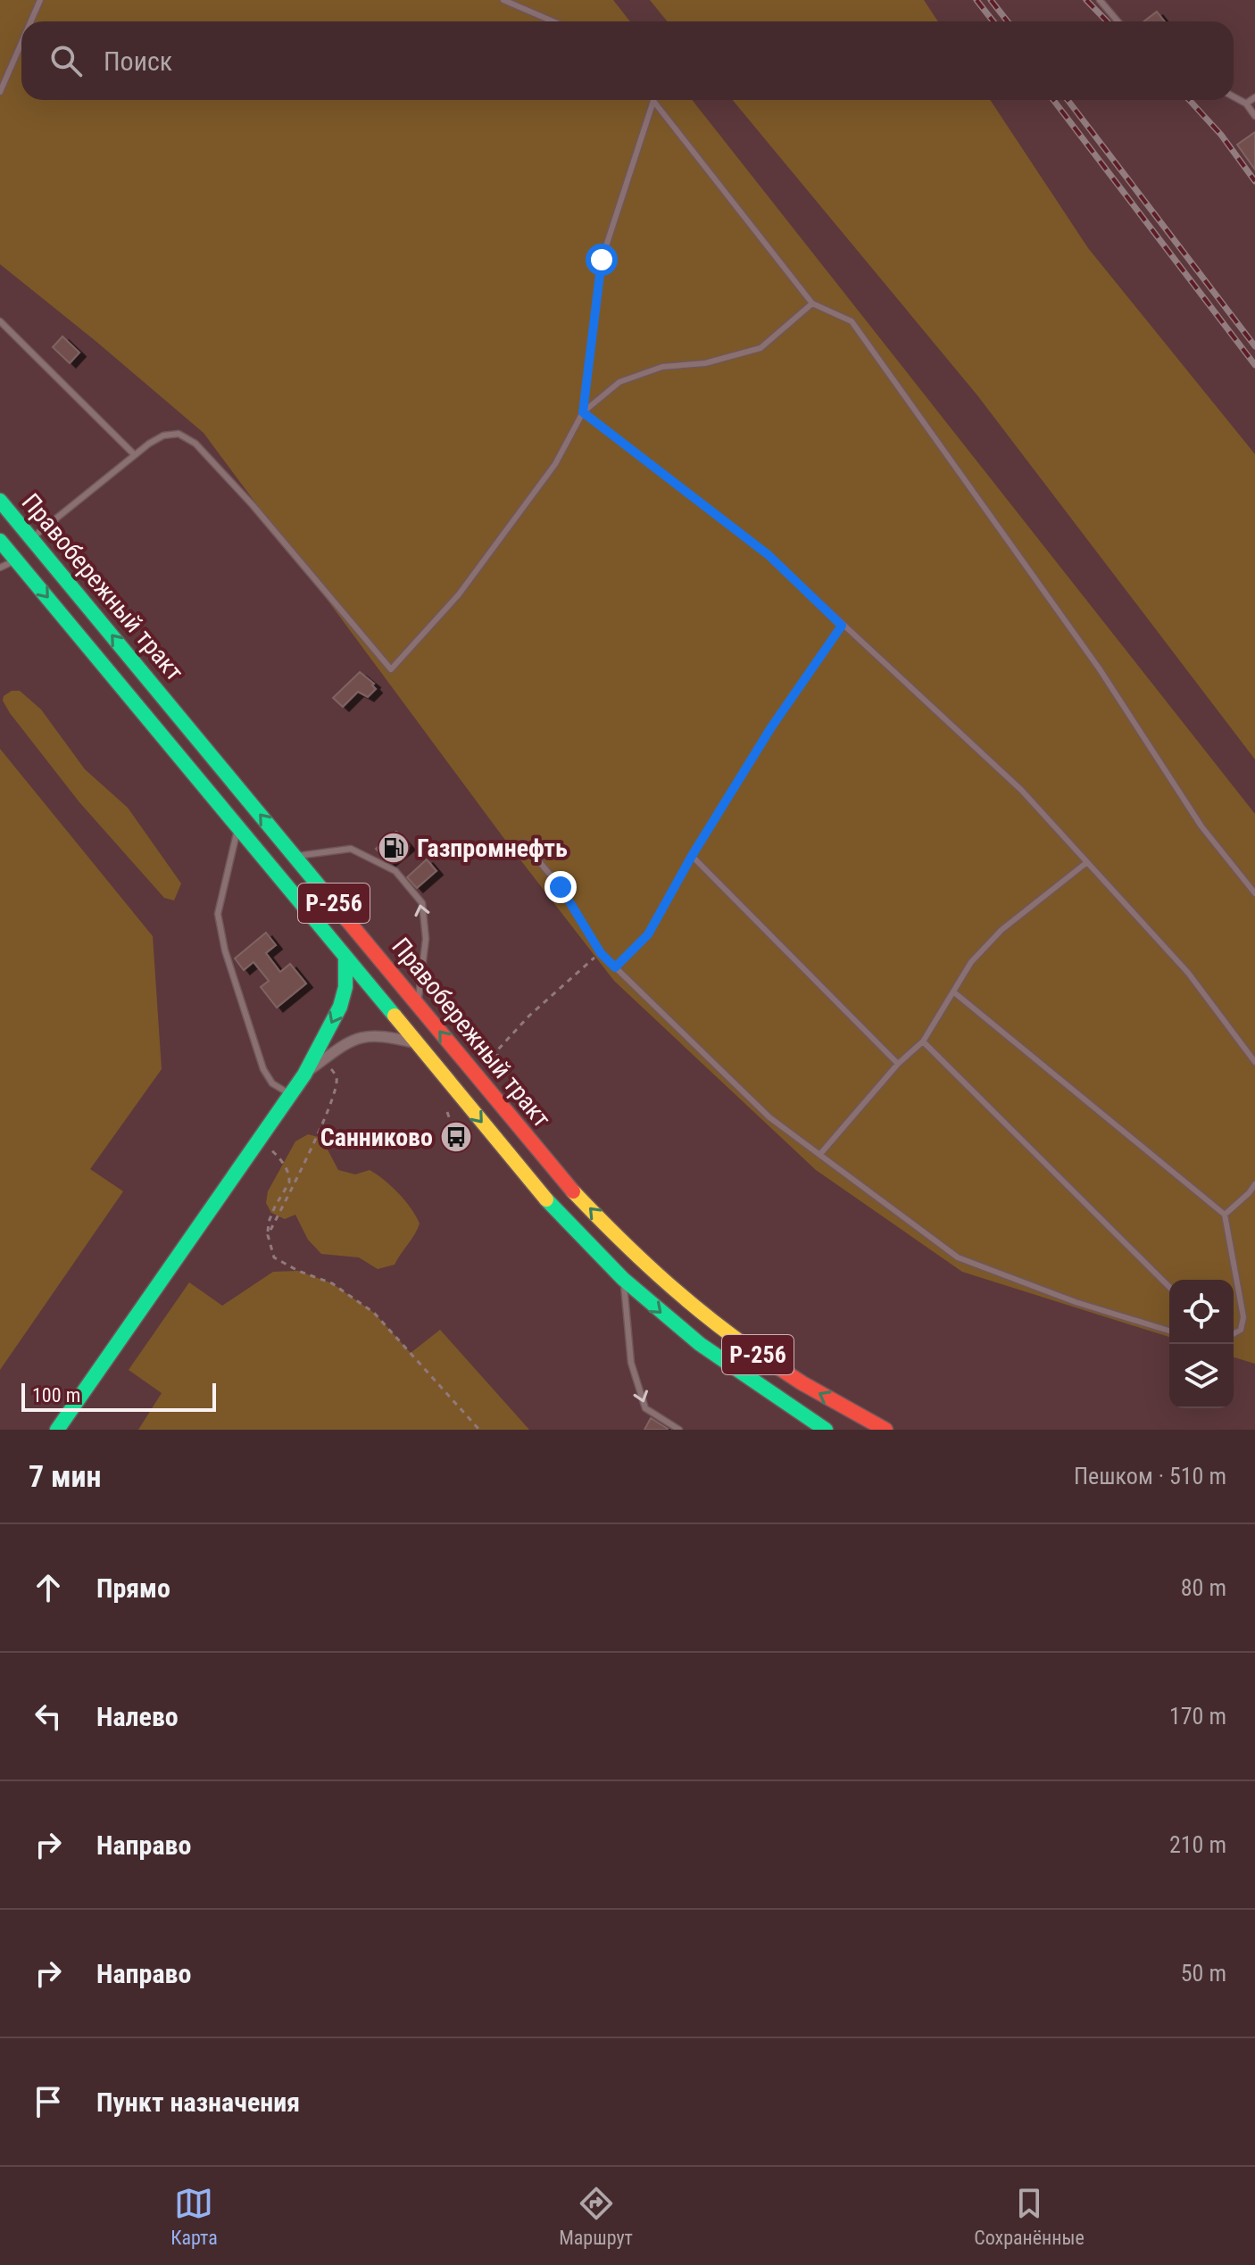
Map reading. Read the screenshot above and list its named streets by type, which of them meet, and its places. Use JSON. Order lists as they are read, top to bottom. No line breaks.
{"streets":{"main road":["Правобережный тракт","Р-256"]},"places":{"fuel station":["Газпромнефть"],"bus stop":["Санниково"]},"scale_bar":"100 m","page":{"search":"Поиск","scale":"100 m","heading":["7 мин","Пешком · 510 m"],"list":[["Прямо","80 m"],["Налево","170 m"],["Направо","210 m"],["Направо","50 m"],"Пункт назначения"],"nav":["Карта","Маршрут","Сохранённые"]}}
